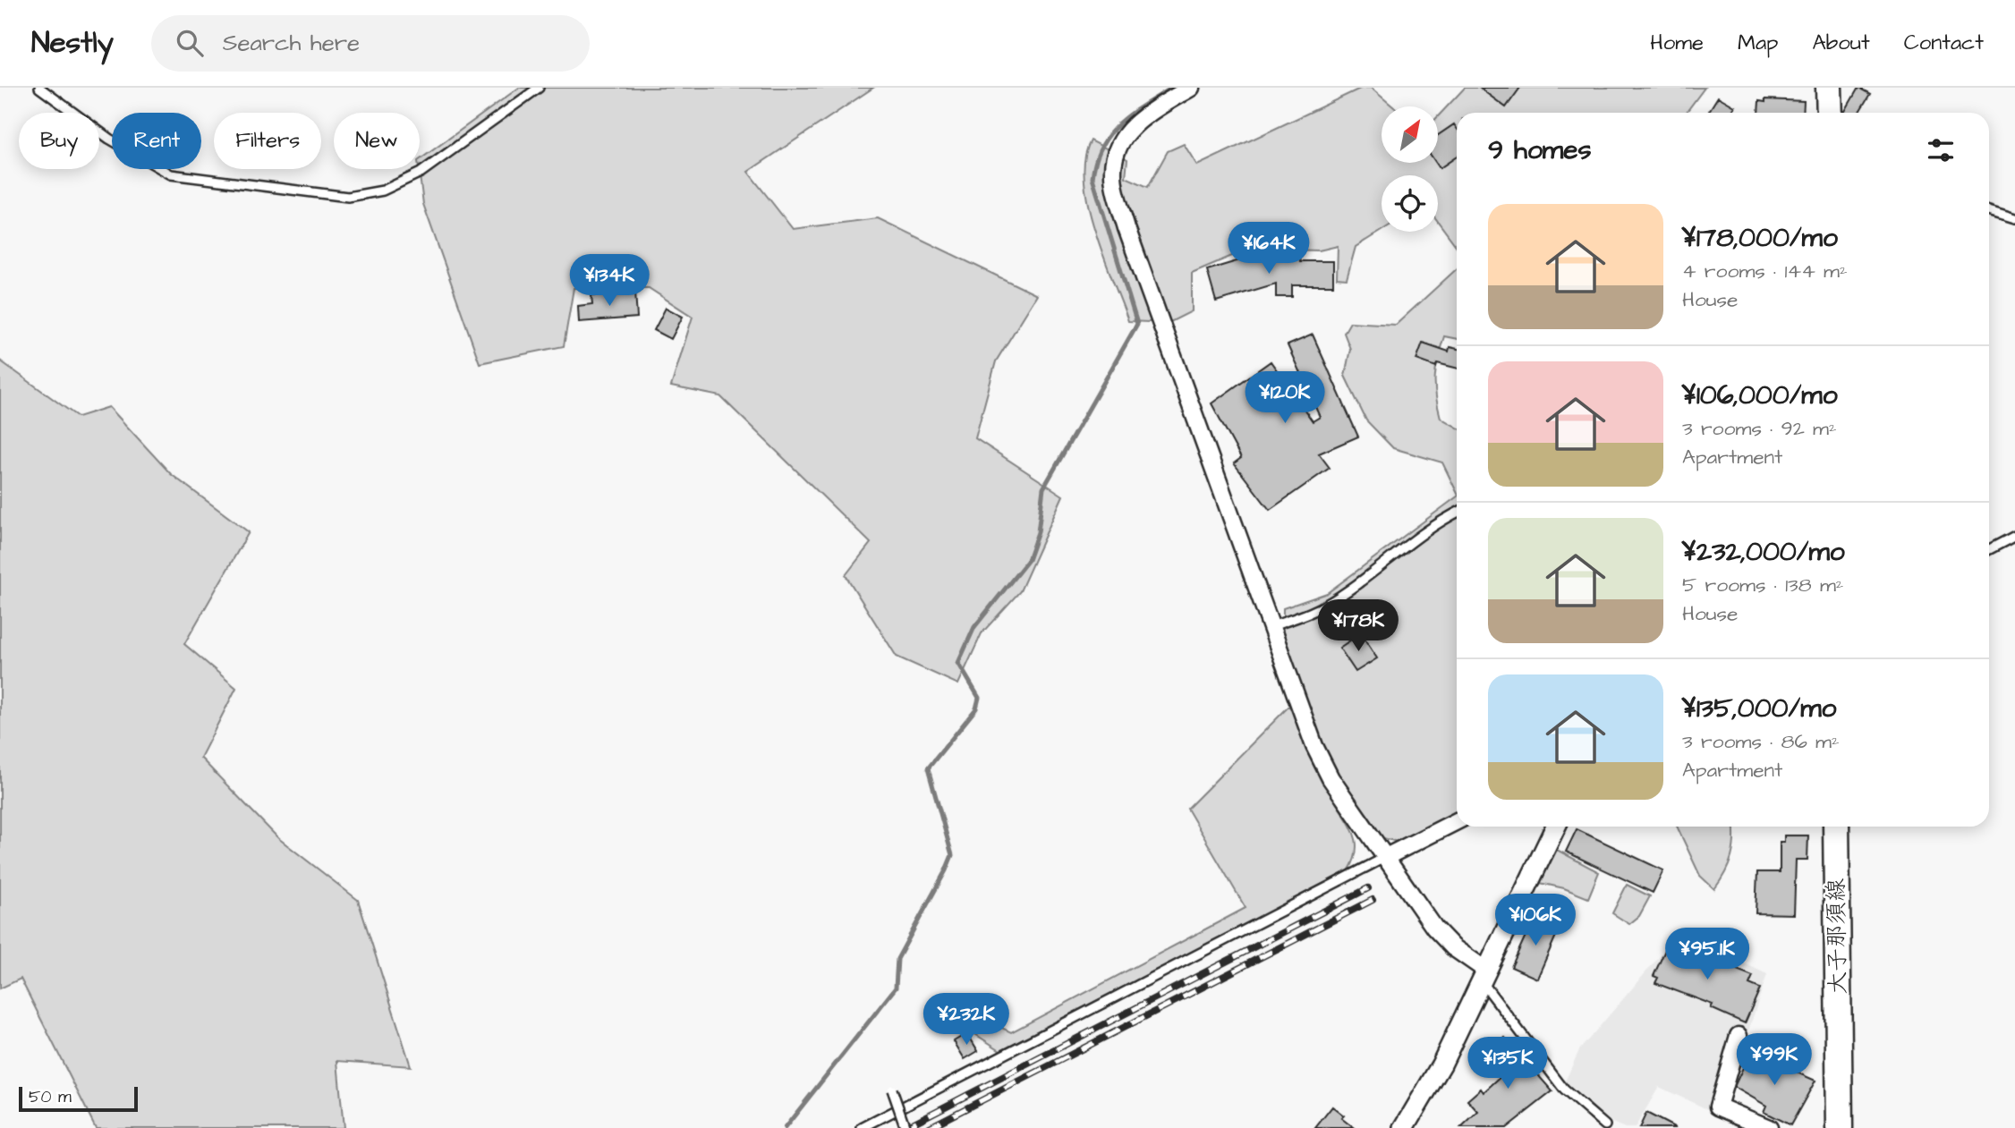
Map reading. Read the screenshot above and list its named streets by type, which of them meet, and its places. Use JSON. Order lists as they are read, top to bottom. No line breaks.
{"streets":{"main road":["大子那須線"]},"scale_bar":"50 m","north":"top right","page":{"header":"Nestly","search":"Search here","nav":["Home","Map","About","Contact"],"chip":["Buy","Rent","Filters","New"],"heading":"9 homes","list":[{"name":"¥178,000/mo","note":"4 rooms · 144 m² · House"},{"name":"¥106,000/mo","note":"3 rooms · 92 m² · Apartment"},{"name":"¥232,000/mo","note":"5 rooms · 138 m² · House"},{"name":"¥135,000/mo","note":"3 rooms · 86 m² · Apartment"}],"price":["¥164K","¥134K","¥120K","¥178K","¥106K","¥95.1K","¥232K","¥99K","¥135K"],"scale":"50 m"}}
